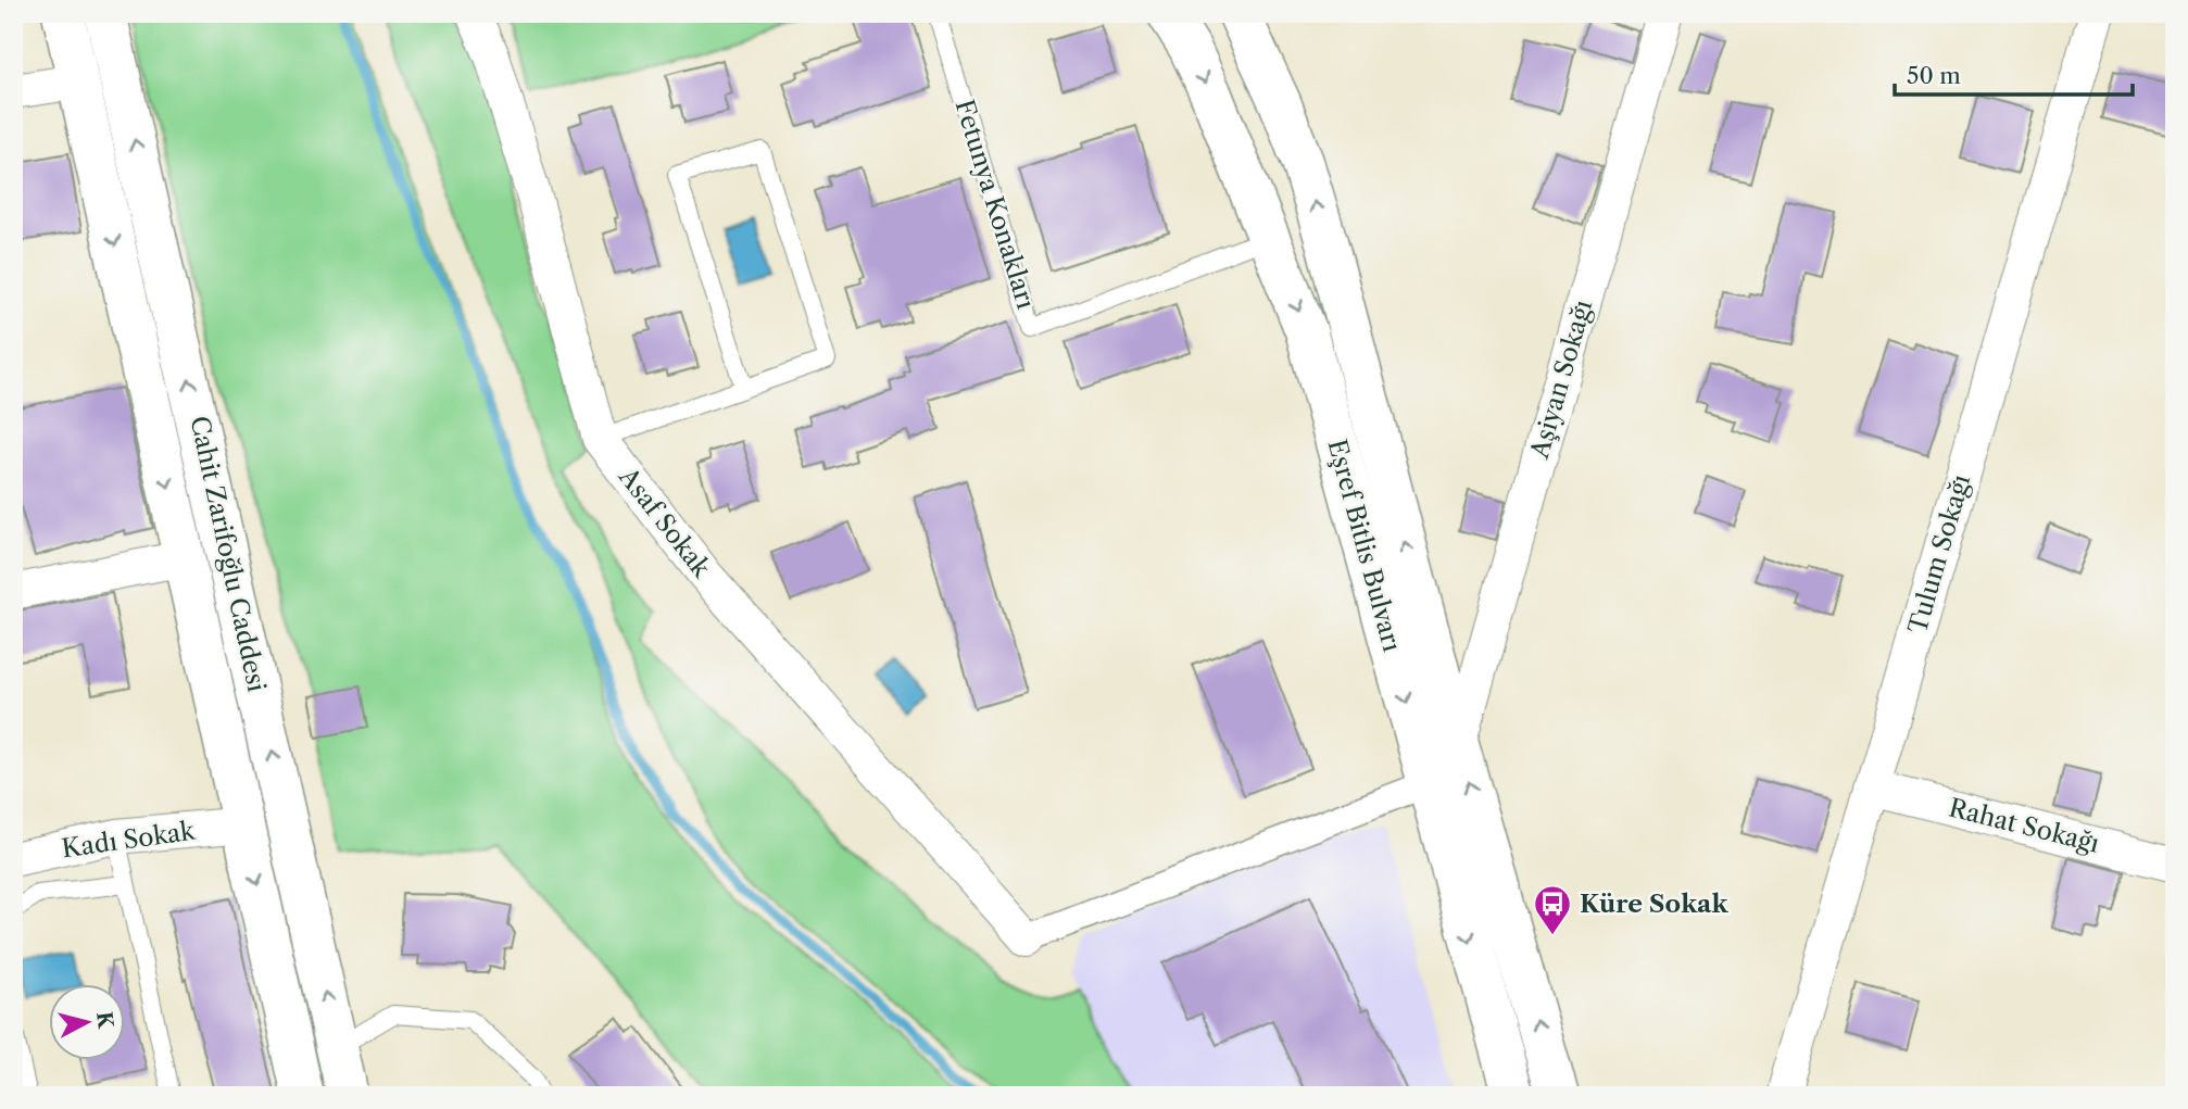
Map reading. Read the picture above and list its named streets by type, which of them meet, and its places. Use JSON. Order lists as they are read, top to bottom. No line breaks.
{"streets":{"main road":["Eşref Bitlis Bulvarı","Cahit Zarifoğlu Caddesi"],"street":["Aşiyan Sokağı","Asaf Sokak","Tulum Sokağı","Rahat Sokağı","Kadı Sokak"],"lane":["Fetunya Konakları"]},"crossings":[["Fetunya Konakları","Eşref Bitlis Bulvarı"],["Aşiyan Sokağı","Eşref Bitlis Bulvarı"],["Cahit Zarifoğlu Caddesi","Kadı Sokak"],["Tulum Sokağı","Rahat Sokağı"]],"places":{"bus stop":["Küre Sokak"]},"scale_bar":"50 m","north":"right"}
